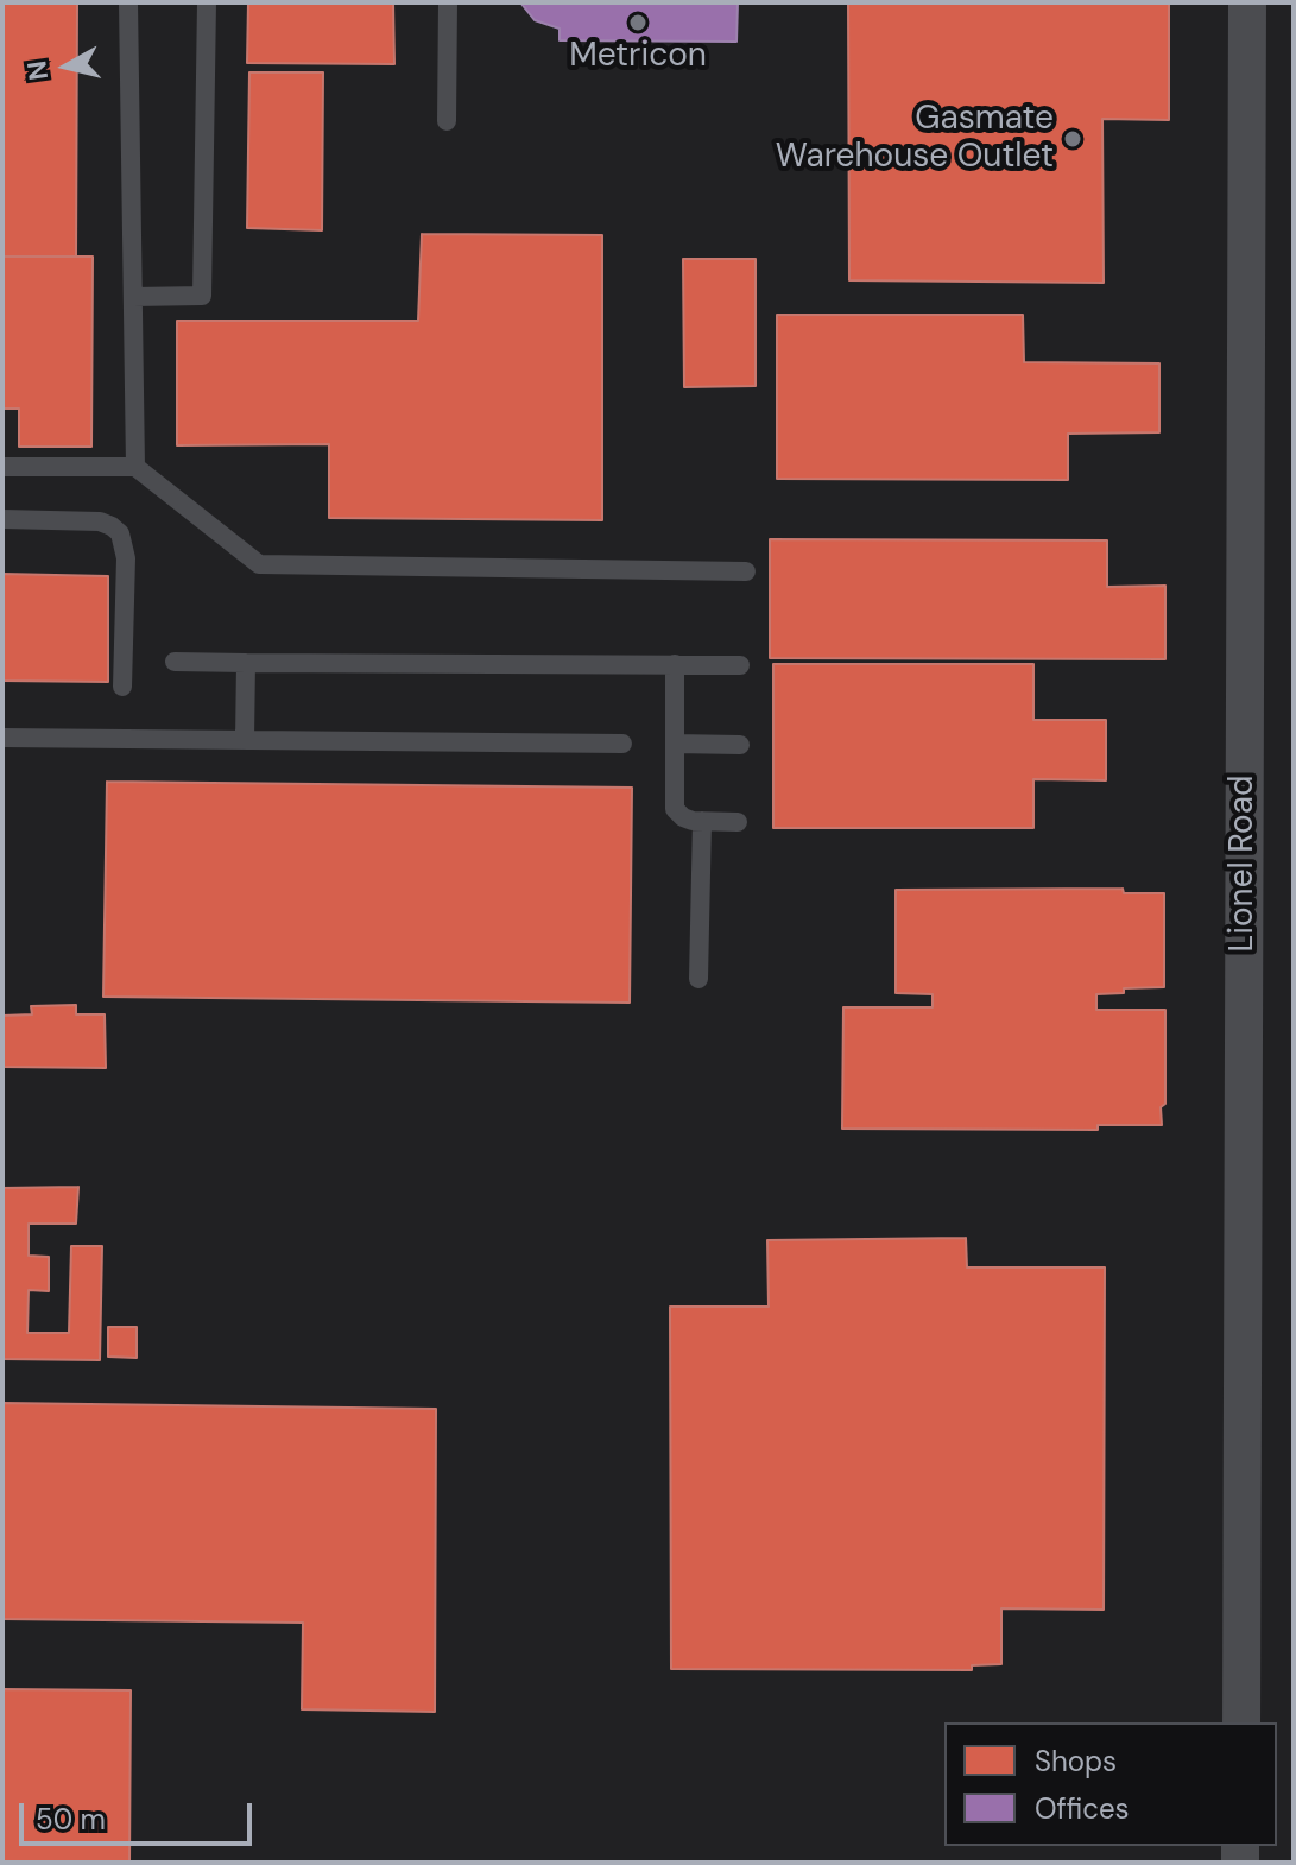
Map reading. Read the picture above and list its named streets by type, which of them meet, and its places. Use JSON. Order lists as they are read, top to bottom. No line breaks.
{"streets":{"street":["Lionel Road"]},"places":["Metricon","Gasmate Warehouse Outlet"],"legend":["Shops","Offices"],"scale_bar":"50 m","north":"left"}
